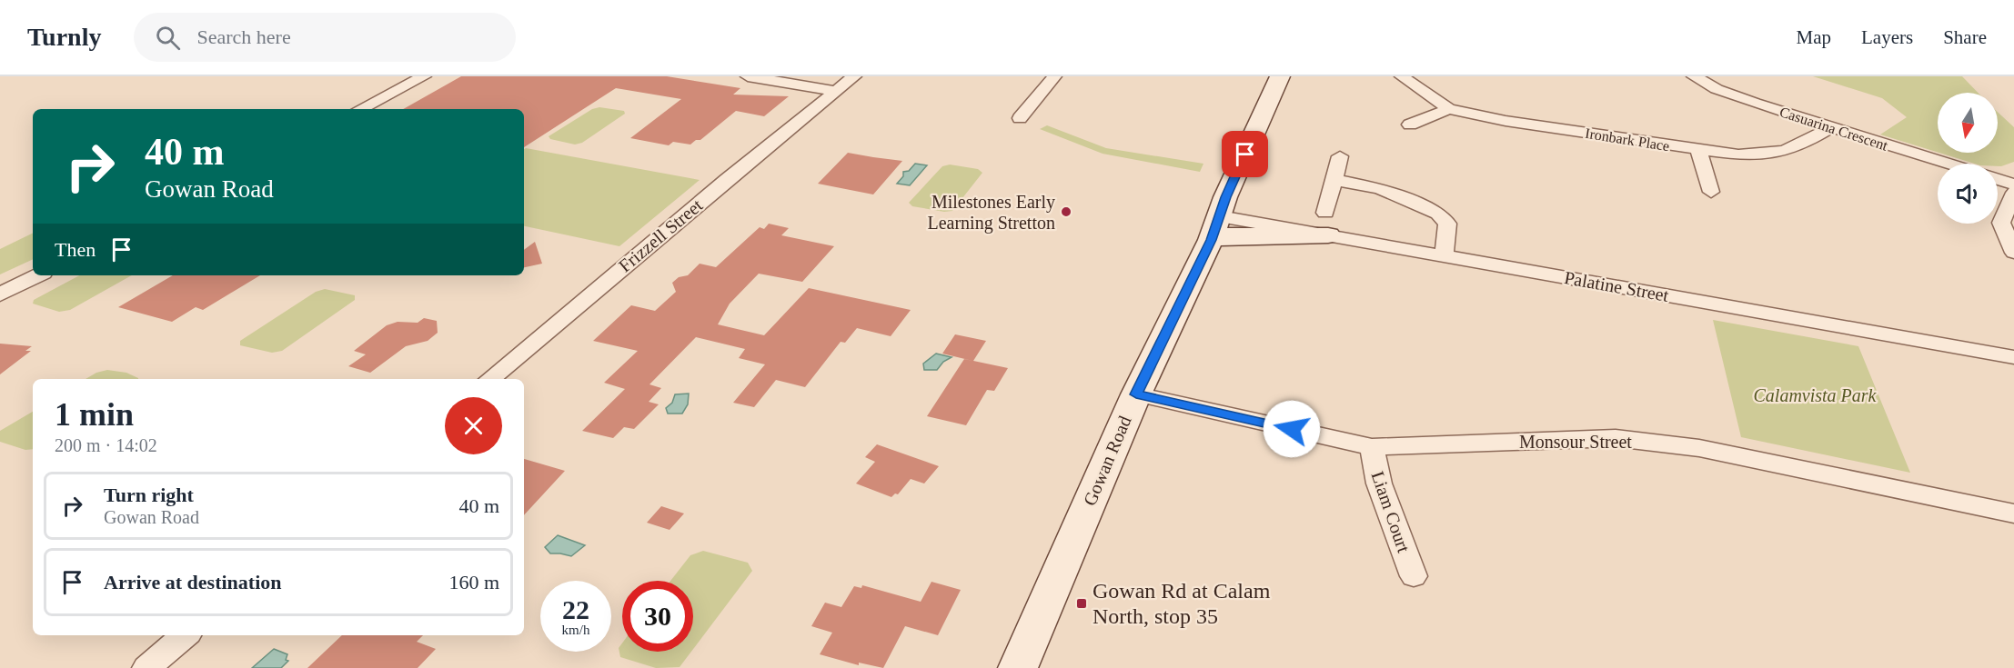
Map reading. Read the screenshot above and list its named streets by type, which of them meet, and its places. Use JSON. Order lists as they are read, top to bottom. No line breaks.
{"streets":{"main road":["Gowan Road"],"street":["Casuarina Crescent","Ironbark Place","Frizzell Street","Palatine Street","Monsour Street","Liam Court"]},"crossings":[["Casuarina Crescent","Ironbark Place"],["Monsour Street","Gowan Road"],["Monsour Street","Liam Court"]],"parks":["Calamvista Park"],"places":{"other":["Milestones Early Learning Stretton"],"transit":["Gowan Rd at Calam North, stop 35"]},"north":"bottom","page":{"header":"Turnly","search":"Search here","nav":["Map","Layers","Share"],"turn":["40 m","Gowan Road"],"then":"Then","heading":["1 min","200 m · 14:02"],"list":[{"name":"Turn right","note":"Gowan Road","value":"40 m"},{"name":"Arrive at destination","value":"160 m"}],"speed":"22 km/h","limit":"30"}}
